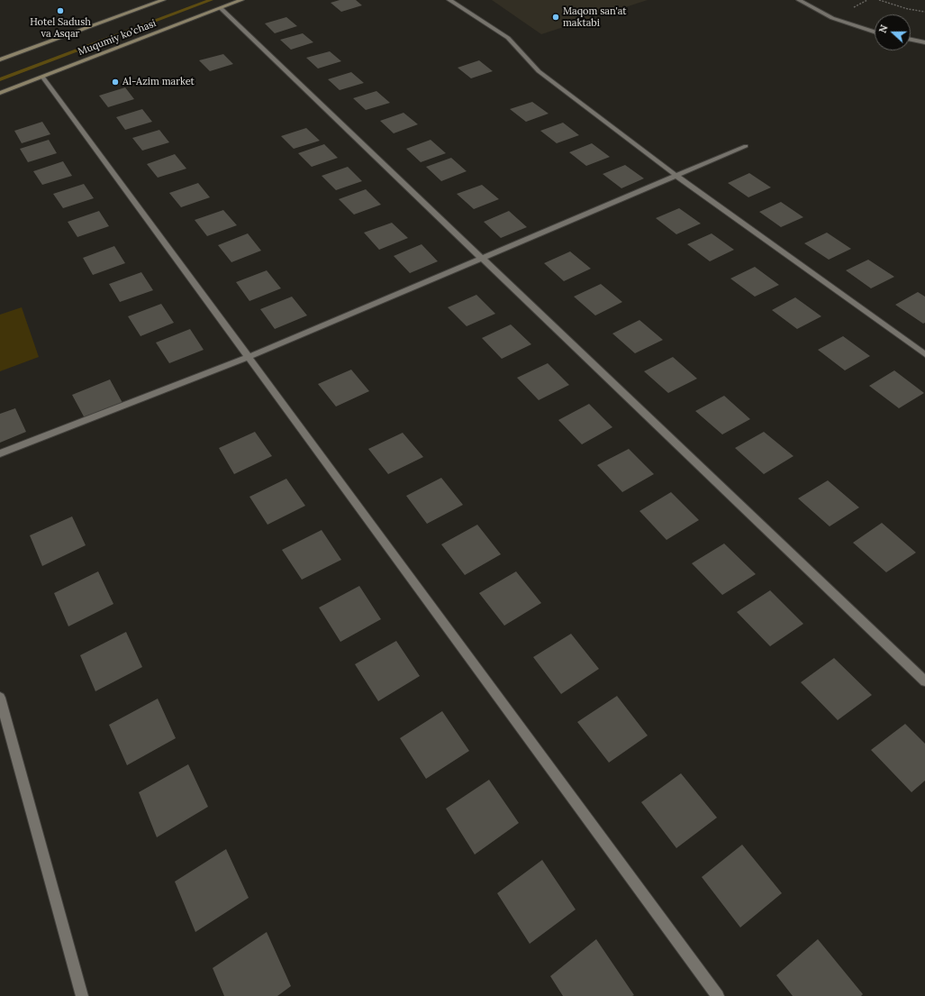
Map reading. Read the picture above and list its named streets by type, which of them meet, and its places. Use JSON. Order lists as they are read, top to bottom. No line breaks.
{"streets":{"main road":["Muqumiy ko'chasi"]},"places":["Hotel Sadush va Asqar","Maqom san'at maktabi","Al-Azim market"],"north":"left"}
